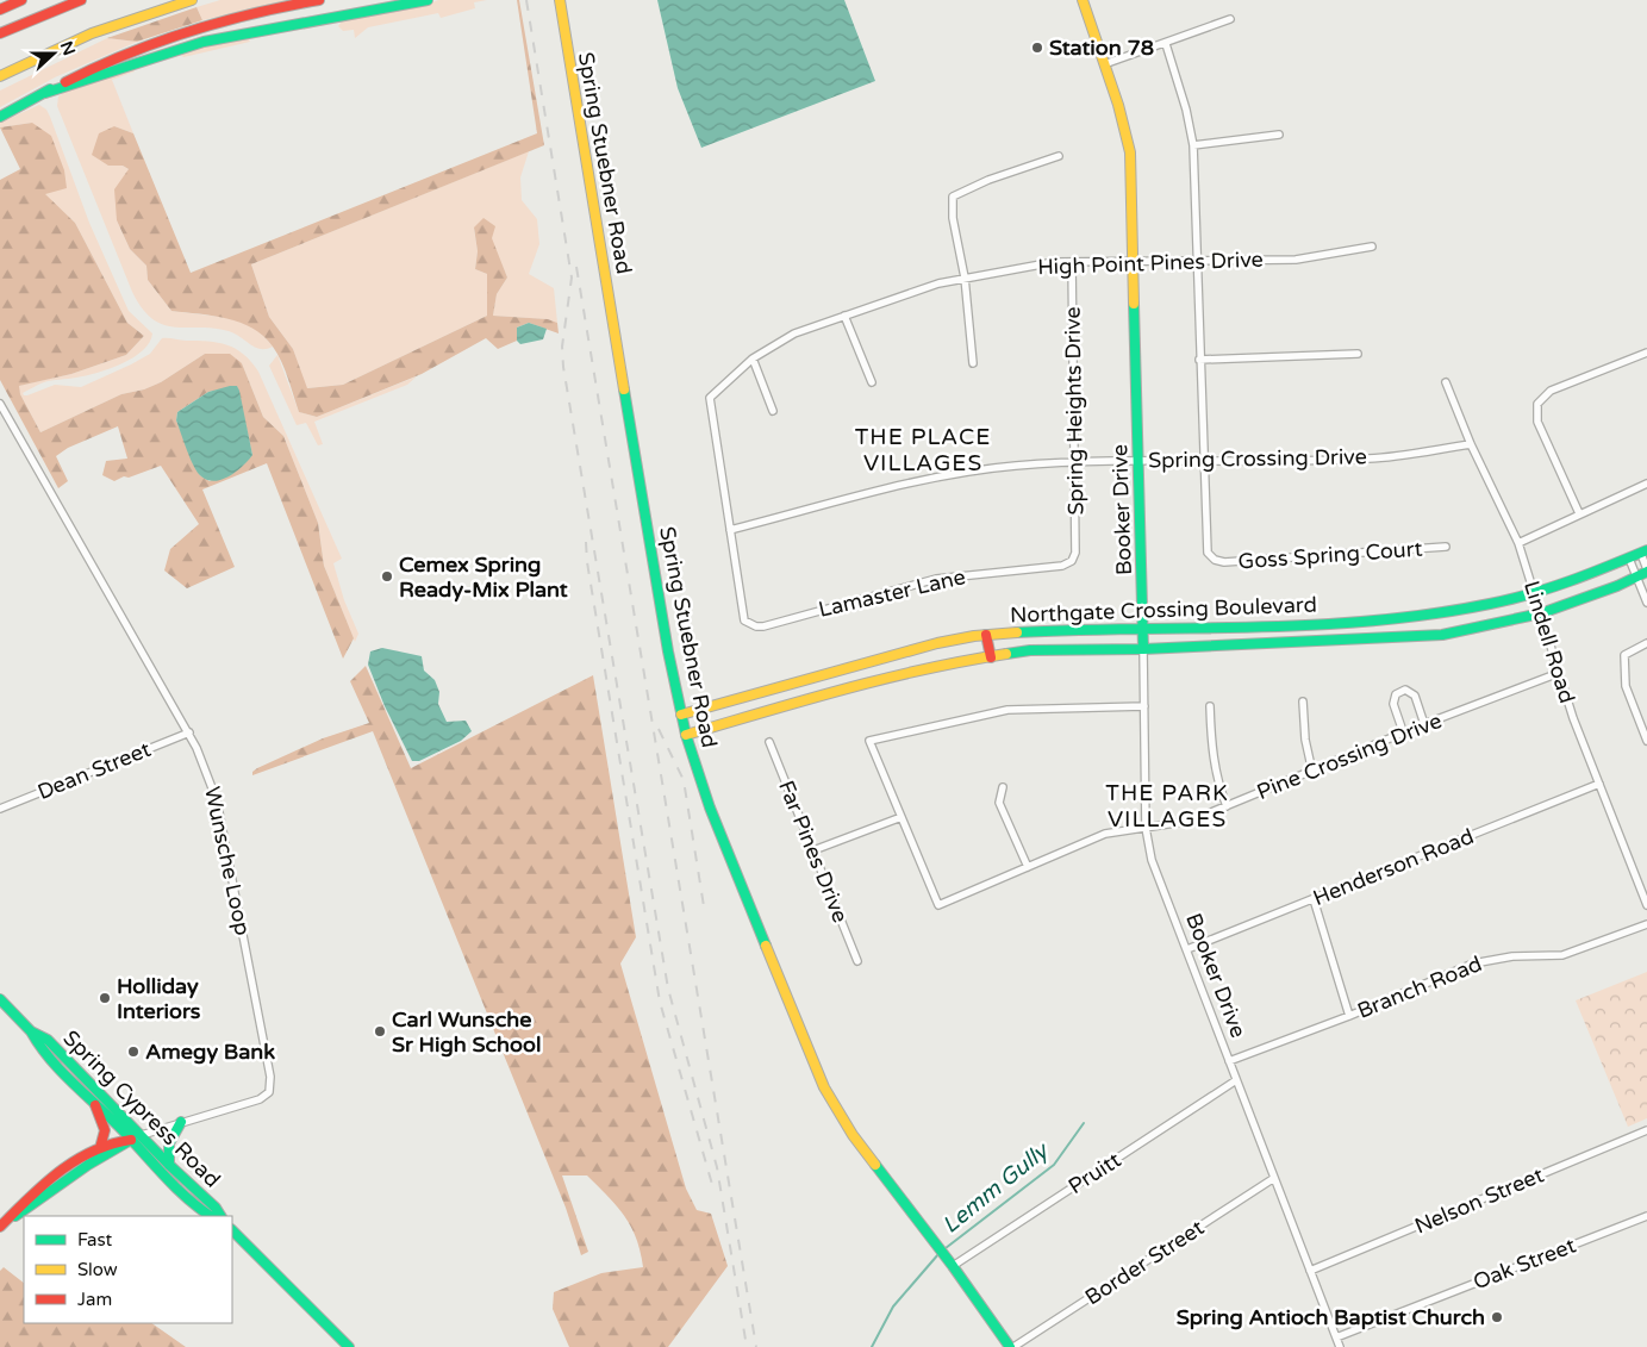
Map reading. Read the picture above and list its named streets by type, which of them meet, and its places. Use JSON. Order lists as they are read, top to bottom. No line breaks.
{"streets":{"main road":["Spring Stuebner Road","Booker Drive","Northgate Crossing Boulevard","Spring Cypress Road"],"street":["High Point Pines Drive","Spring Heights Drive","Spring Crossing Drive","Goss Spring Court","Lamaster Lane","Lindell Road","Pine Crossing Drive","Dean Street","Far Pines Drive","Wunsche Loop","Henderson Road","Branch Road","Pruitt","Nelson Street","Border Street","Oak Street"]},"crossings":[["Spring Stuebner Road","Northgate Crossing Boulevard"],["Spring Stuebner Road","Pruitt"],["Spring Stuebner Road","Border Street"],["High Point Pines Drive","Spring Heights Drive"],["High Point Pines Drive","Spring Crossing Drive"],["High Point Pines Drive","Booker Drive"],["High Point Pines Drive","Lamaster Lane"],["Spring Heights Drive","Spring Crossing Drive"],["Spring Heights Drive","Lamaster Lane"],["Spring Crossing Drive","Booker Drive"],["Spring Crossing Drive","Goss Spring Court"],["Spring Crossing Drive","Lamaster Lane"],["Spring Crossing Drive","Lindell Road"],["Booker Drive","Northgate Crossing Boulevard"],["Booker Drive","Pine Crossing Drive"],["Booker Drive","Henderson Road"],["Booker Drive","Branch Road"],["Booker Drive","Pruitt"],["Booker Drive","Nelson Street"],["Booker Drive","Border Street"],["Booker Drive","Oak Street"],["Northgate Crossing Boulevard","Lindell Road"],["Lindell Road","Pine Crossing Drive"],["Lindell Road","Henderson Road"],["Dean Street","Wunsche Loop"],["Wunsche Loop","Spring Cypress Road"]],"districts":["THE PLACE VILLAGES","THE PARK VILLAGES"],"water":["Lemm Gully"],"places":["Station 78","Cemex Spring Ready-Mix Plant","Holliday Interiors","Carl Wunsche Sr High School","Amegy Bank","Spring Antioch Baptist Church"],"legend":["Fast","Slow","Jam"],"north":"right"}
